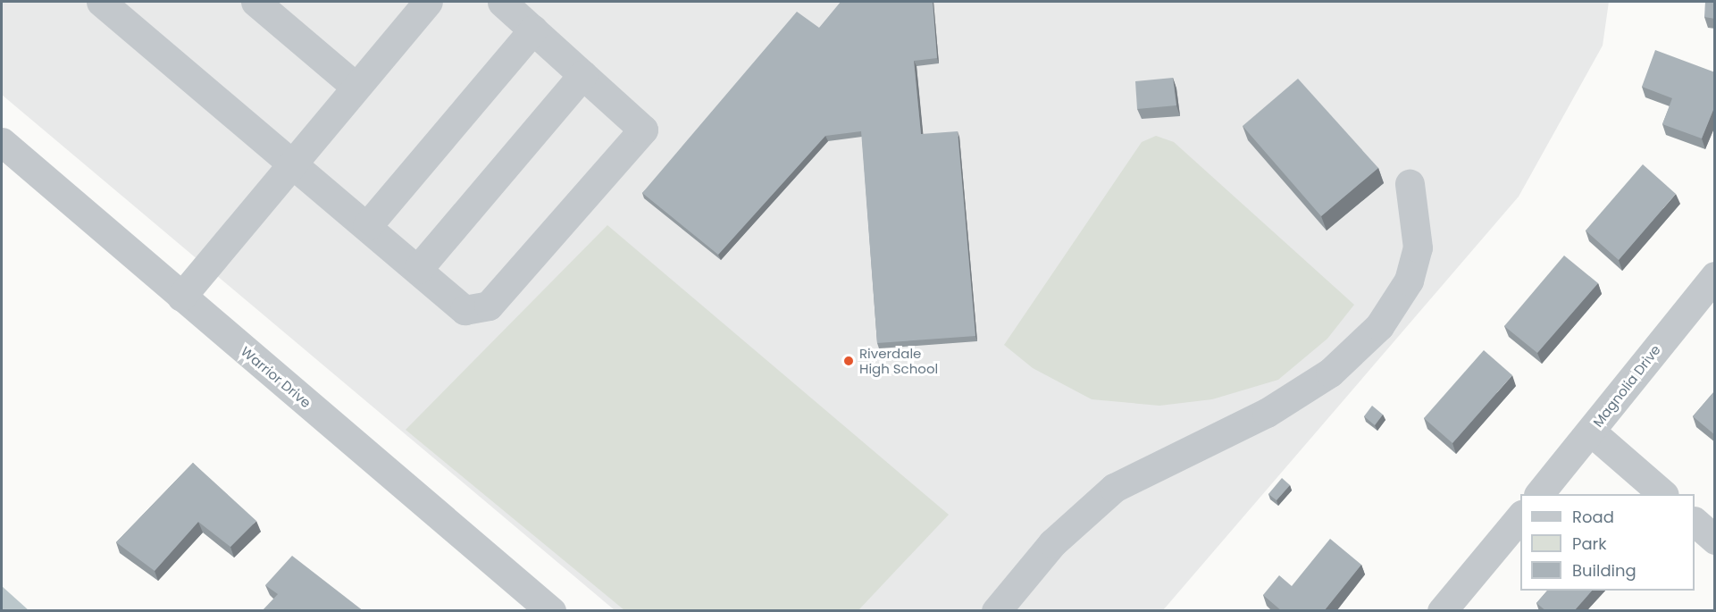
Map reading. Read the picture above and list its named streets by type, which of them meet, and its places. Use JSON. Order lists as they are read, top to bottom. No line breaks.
{"streets":{"street":["Warrior Drive","Magnolia Drive"]},"places":["Riverdale High School"],"legend":["Road","Park","Building"]}
